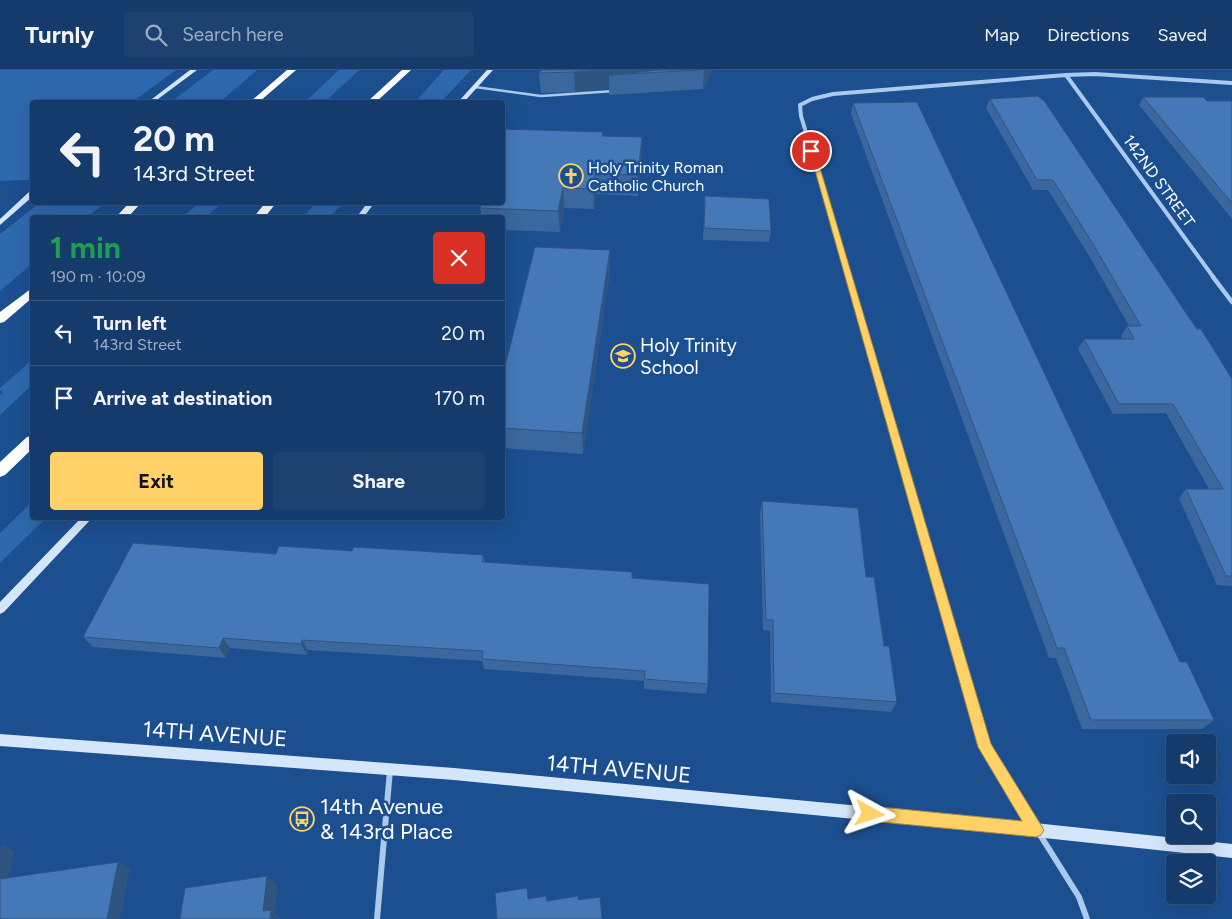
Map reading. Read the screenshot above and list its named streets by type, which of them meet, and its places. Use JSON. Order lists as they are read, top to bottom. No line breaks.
{"streets":{"street":["142ND STREET","14TH AVENUE"]},"places":{"church":["Holy Trinity Roman Catholic Church"],"school or university":["Holy Trinity School"],"bus stop":["14th Avenue & 143rd Place"]},"page":{"header":"Turnly","search":"Search here","nav":["Map","Directions","Saved"],"turn":["20 m","143rd Street"],"heading":["1 min","190 m · 10:09"],"list":[{"name":"Turn left","note":"143rd Street","value":"20 m"},{"name":"Arrive at destination","value":"170 m"}],"buttons":["Exit","Share"]}}
